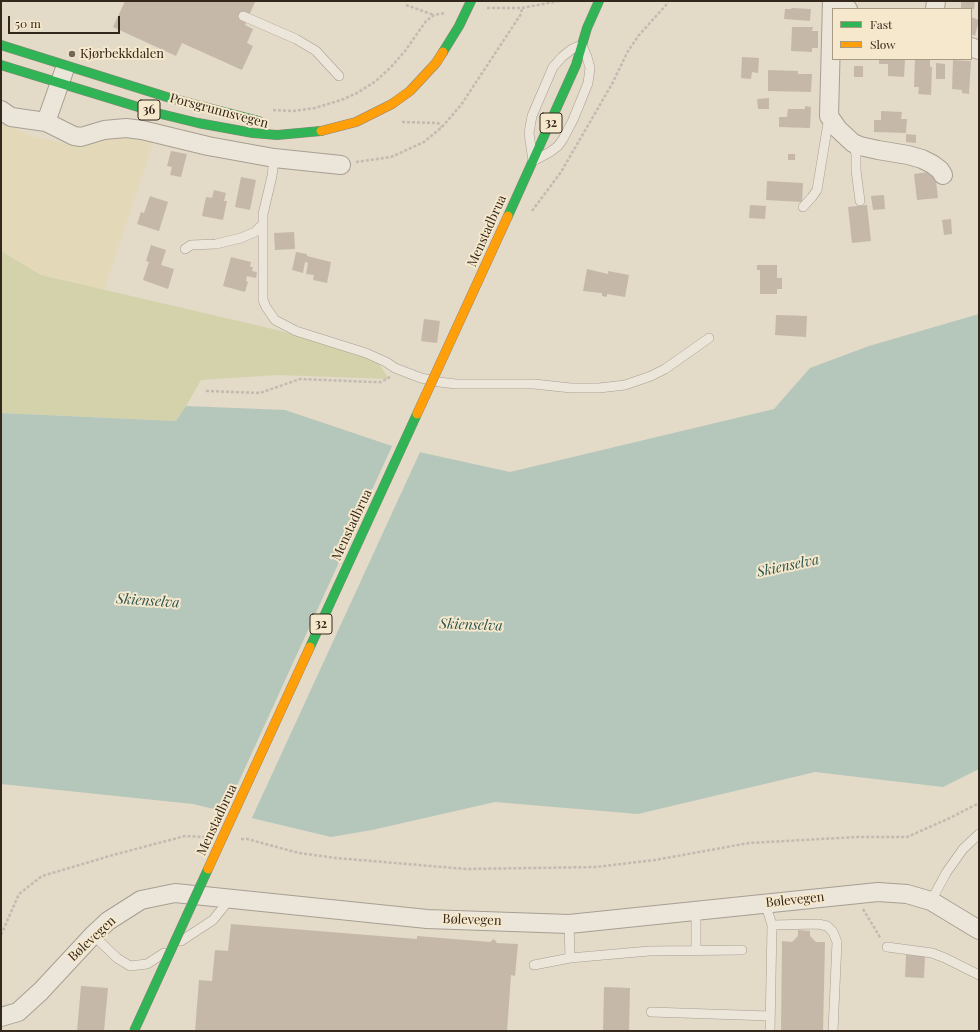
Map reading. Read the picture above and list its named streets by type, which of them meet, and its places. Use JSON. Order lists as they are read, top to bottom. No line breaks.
{"streets":{"main road":["36","Porsgrunnsvegen","32","Menstadbrua"],"street":["Bølevegen"]},"water":["Skienselva"],"places":["Kjørbekkdalen"],"legend":["Fast","Slow"],"scale_bar":"50 m"}
